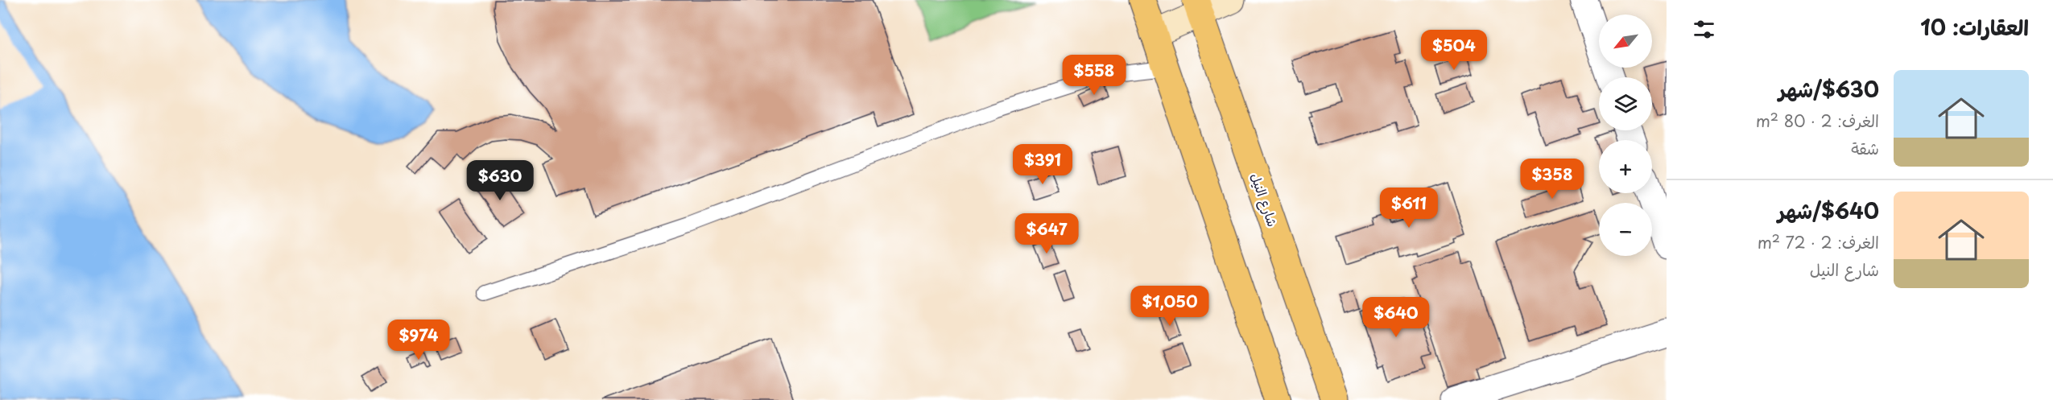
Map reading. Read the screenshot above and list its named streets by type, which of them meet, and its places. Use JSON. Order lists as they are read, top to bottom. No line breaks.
{"streets":{"main road":["شارع النيل"]},"north":"bottom left","page":{"heading":"العقارات: 10","map_buttons":["+","−"],"price":["$504","$558","$391","$358","$630","$611","$647","$1,050","$640","$974"],"list":[{"name":"$630/شهر","note":"الغرف: 2 · 80 m² · شقة"},{"name":"$640/شهر","note":"الغرف: 2 · 72 m² · شارع النيل"}]}}
